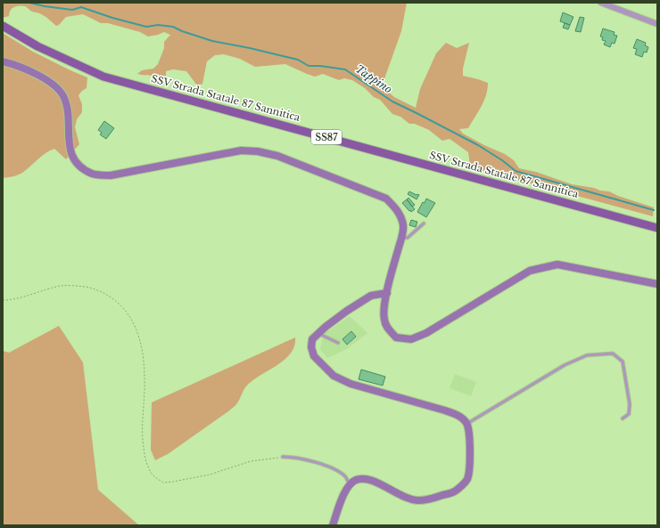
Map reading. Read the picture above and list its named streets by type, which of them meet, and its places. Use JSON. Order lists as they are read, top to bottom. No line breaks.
{"streets":{"main road":["SSV Strada Statale 87 Sannitica","SS87"]},"water":["Tappino"]}
